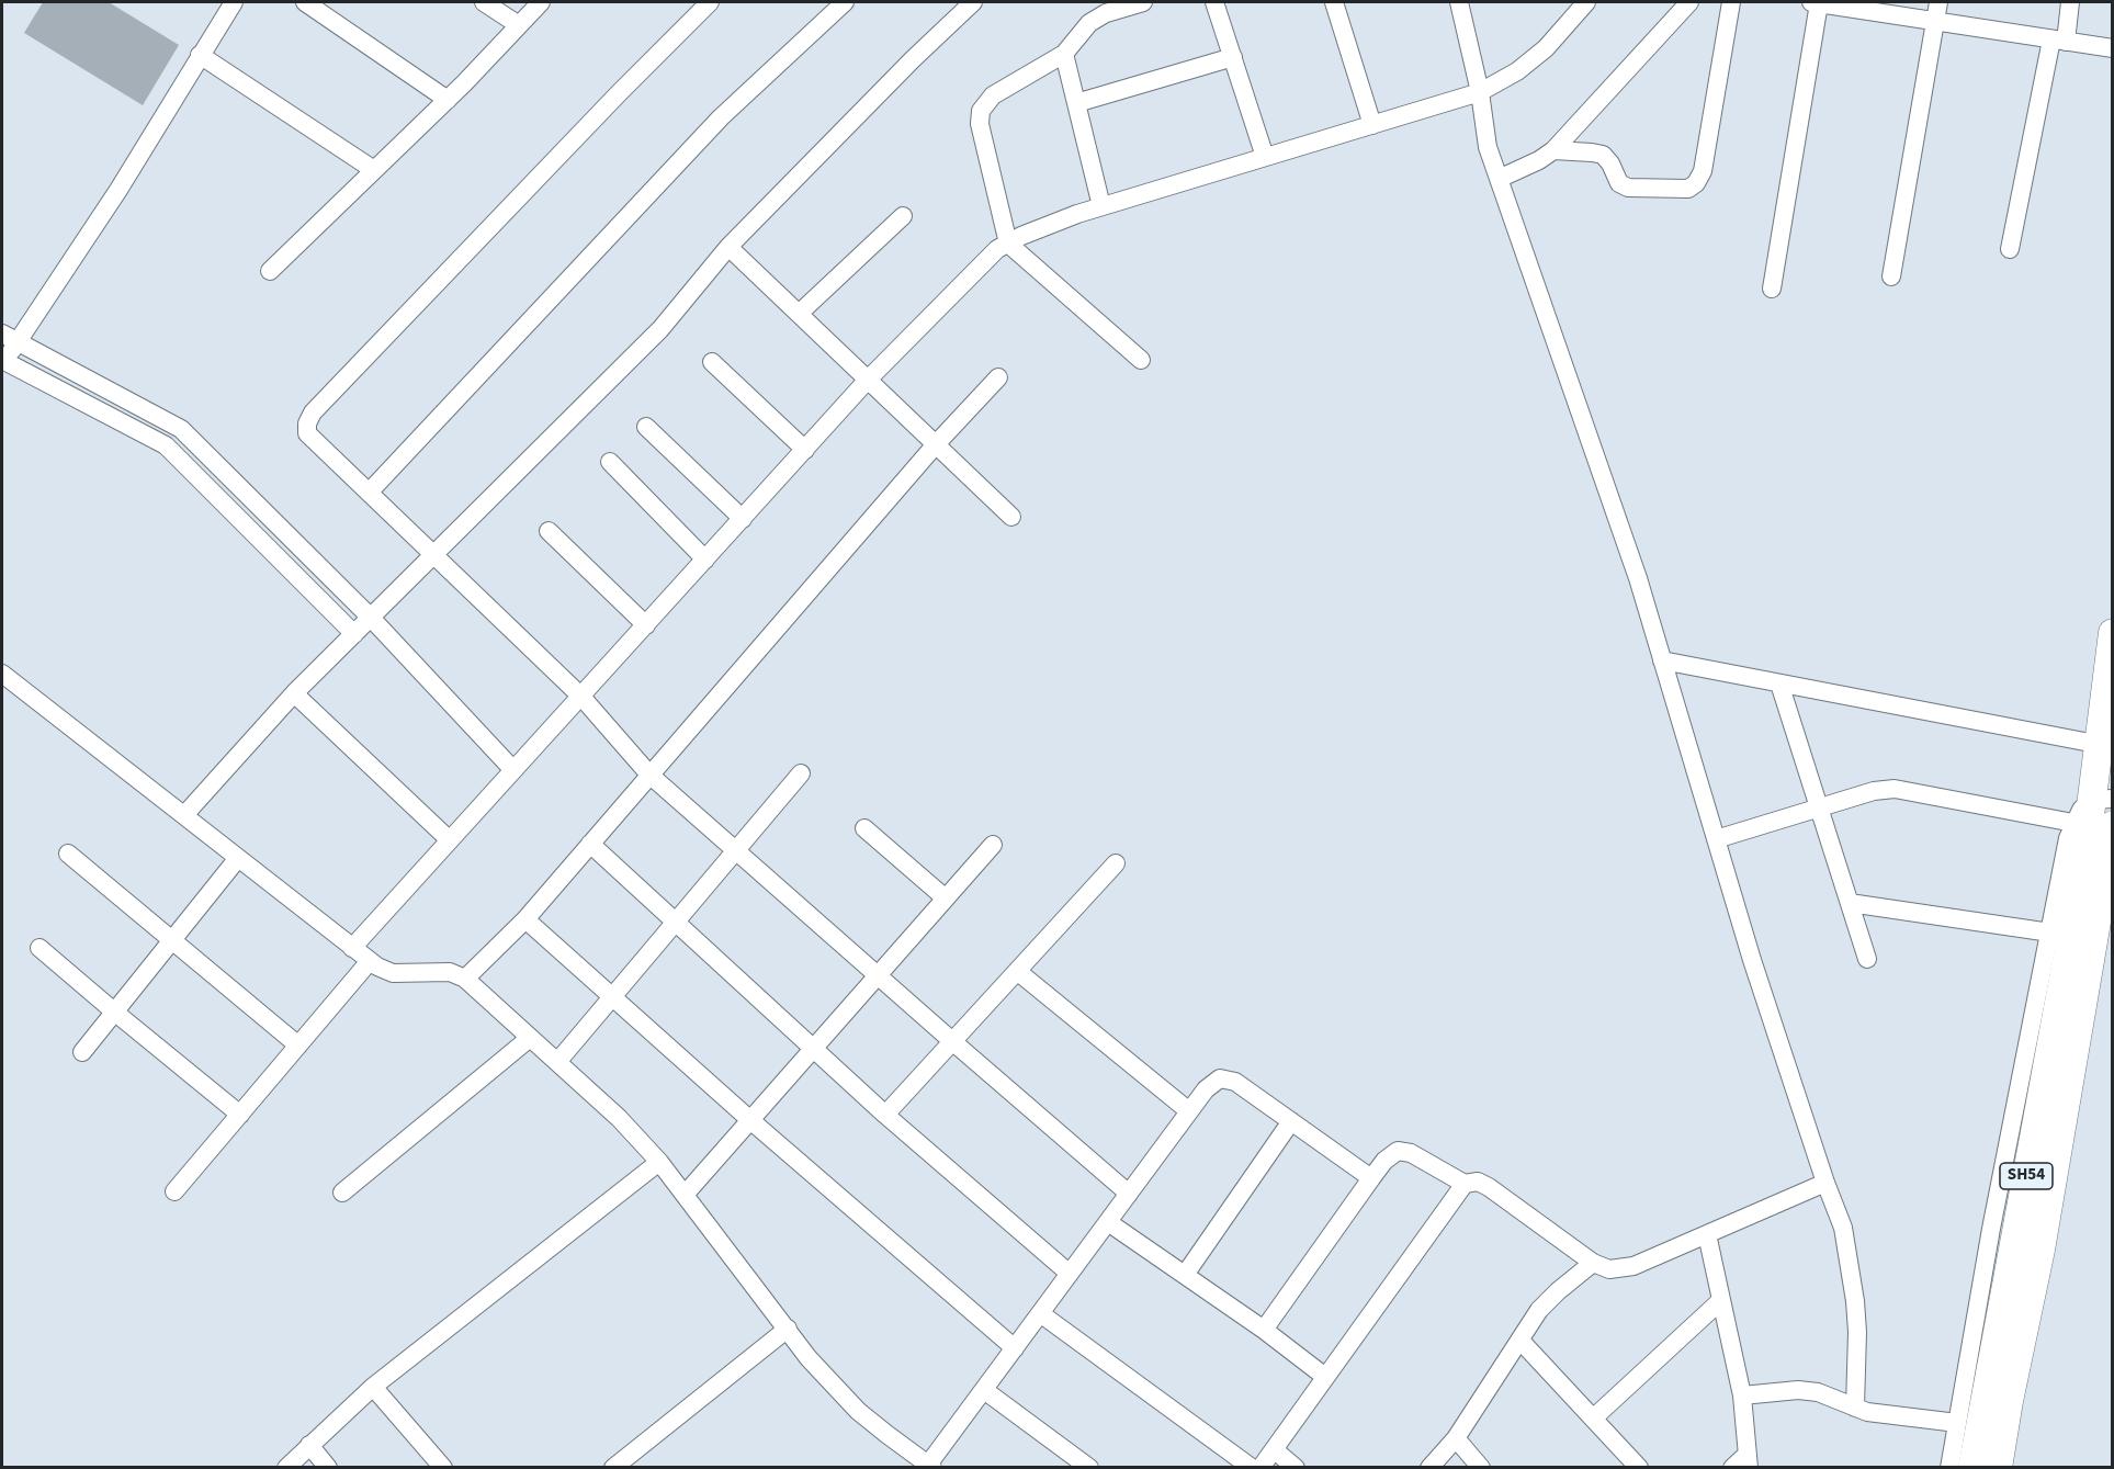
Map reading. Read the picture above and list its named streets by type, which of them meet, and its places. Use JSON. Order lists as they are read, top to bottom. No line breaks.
{"streets":{"main road":["SH54"]}}
